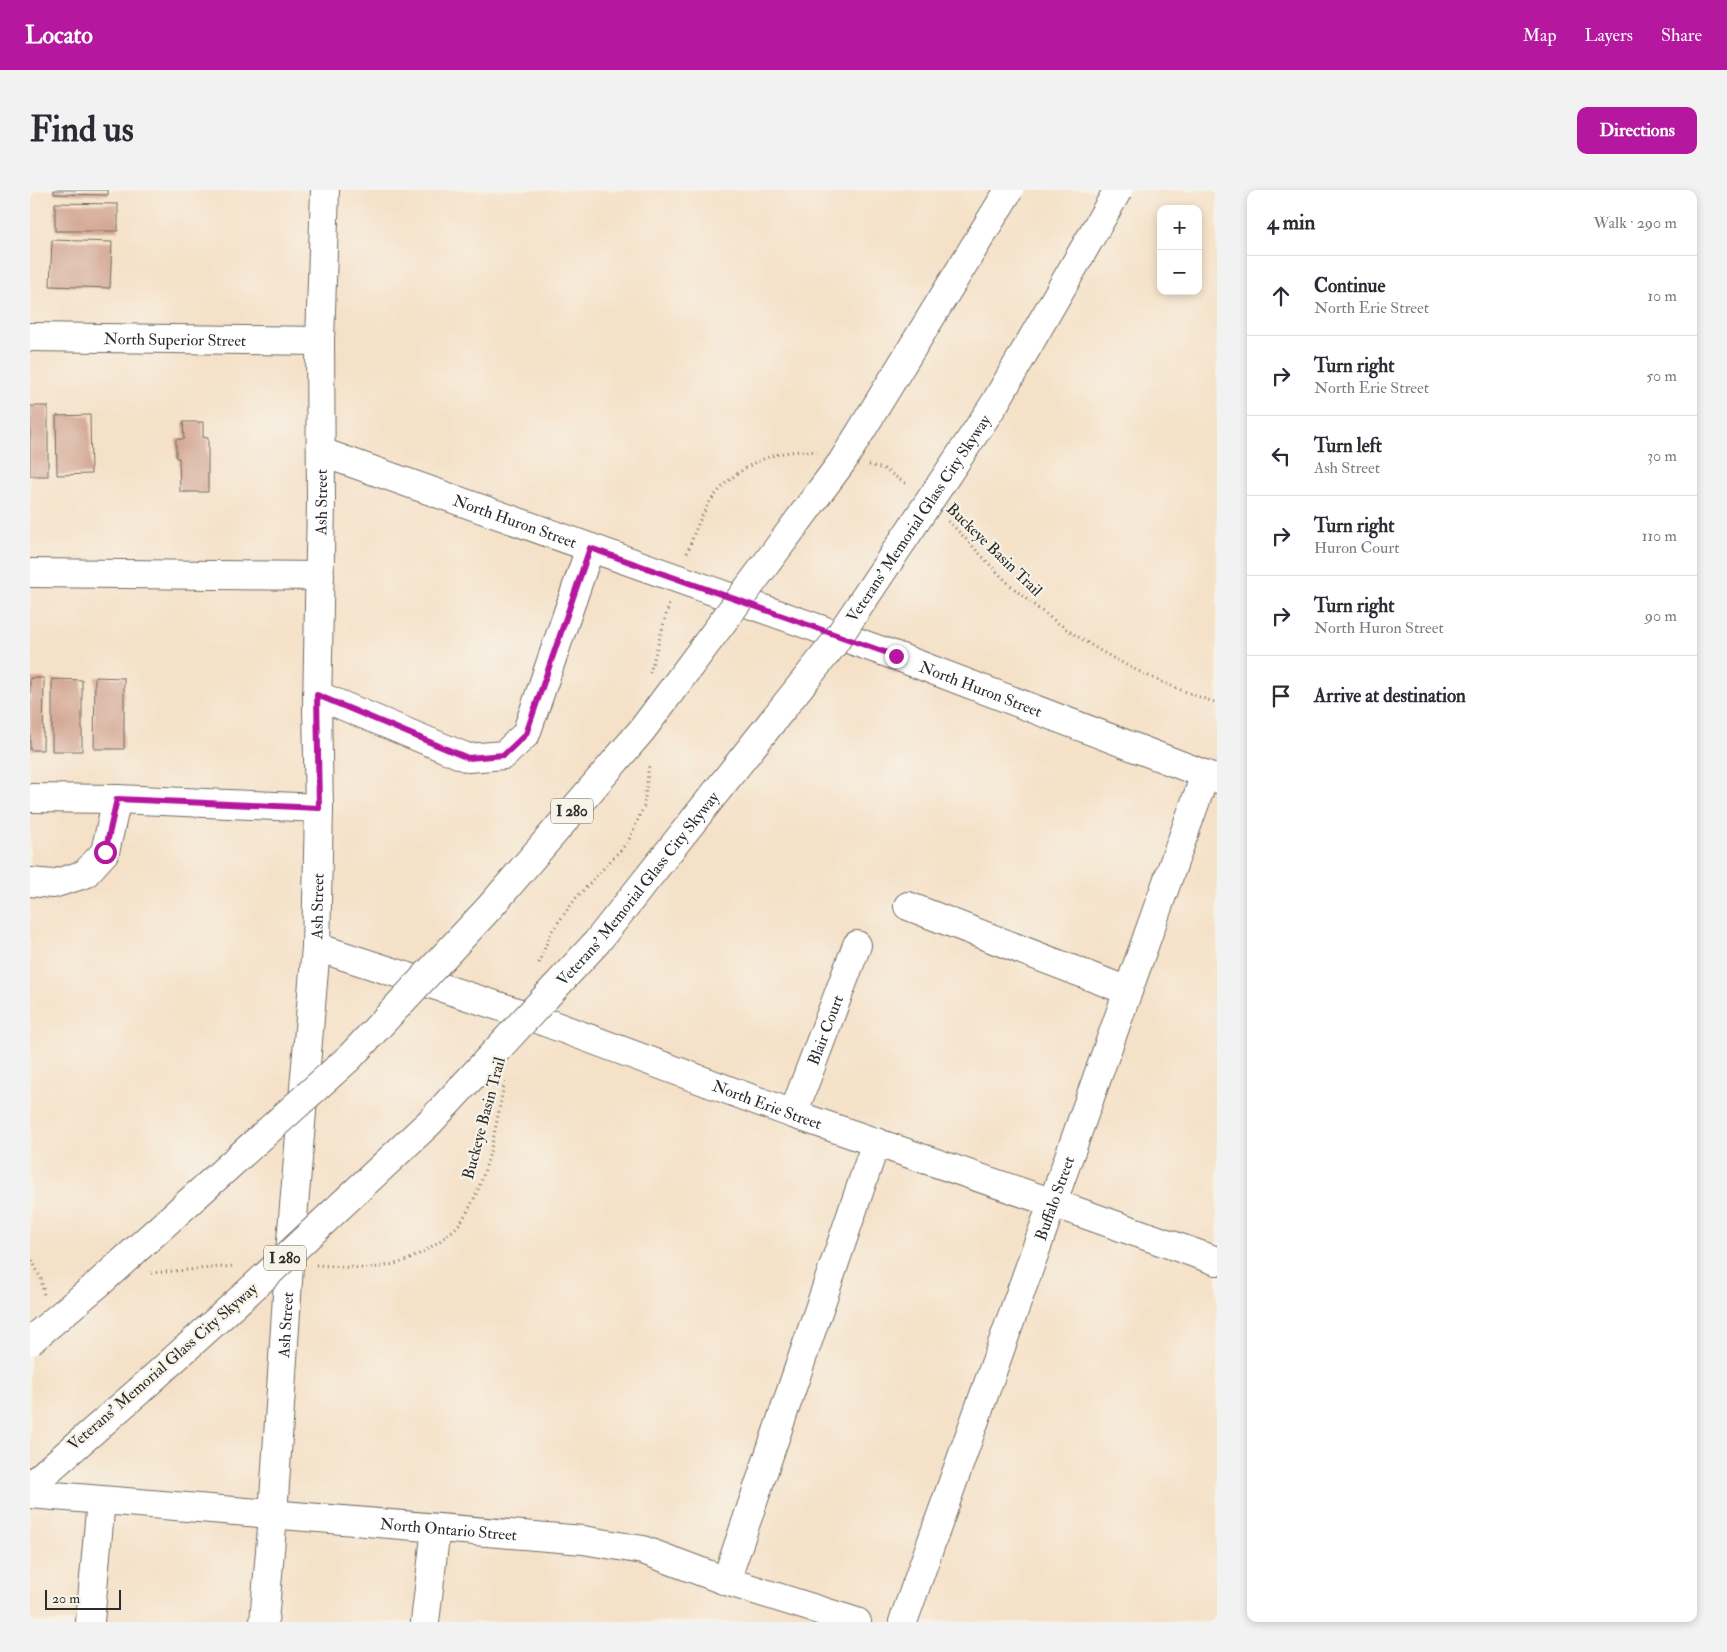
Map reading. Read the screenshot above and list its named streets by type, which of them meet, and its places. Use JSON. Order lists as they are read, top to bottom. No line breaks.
{"streets":{"main road":["North Superior Street","Ash Street","Veterans' Memorial Glass City Skyway","North Huron Street","I 280","Blair Court","North Erie Street","Buffalo Street","North Ontario Street"],"path":["Buckeye Basin Trail"]},"crossings":[["North Superior Street","Ash Street"],["Ash Street","North Huron Street"],["Ash Street","North Erie Street"],["Ash Street","North Ontario Street"],["North Huron Street","Buffalo Street"],["Blair Court","North Erie Street"],["North Erie Street","Buffalo Street"]],"scale_bar":"20 m","page":{"header":"Locato","nav":["Map","Layers","Share"],"buttons":"Directions","title":"Find us","heading":["4 min","Walk · 290 m"],"map_buttons":["+","−"],"list":[["Continue","North Erie Street","10 m"],["Turn right","North Erie Street","50 m"],["Turn left","Ash Street","30 m"],["Turn right","Huron Court","110 m"],["Turn right","North Huron Street","90 m"],"Arrive at destination"],"scale":"20 m"}}
